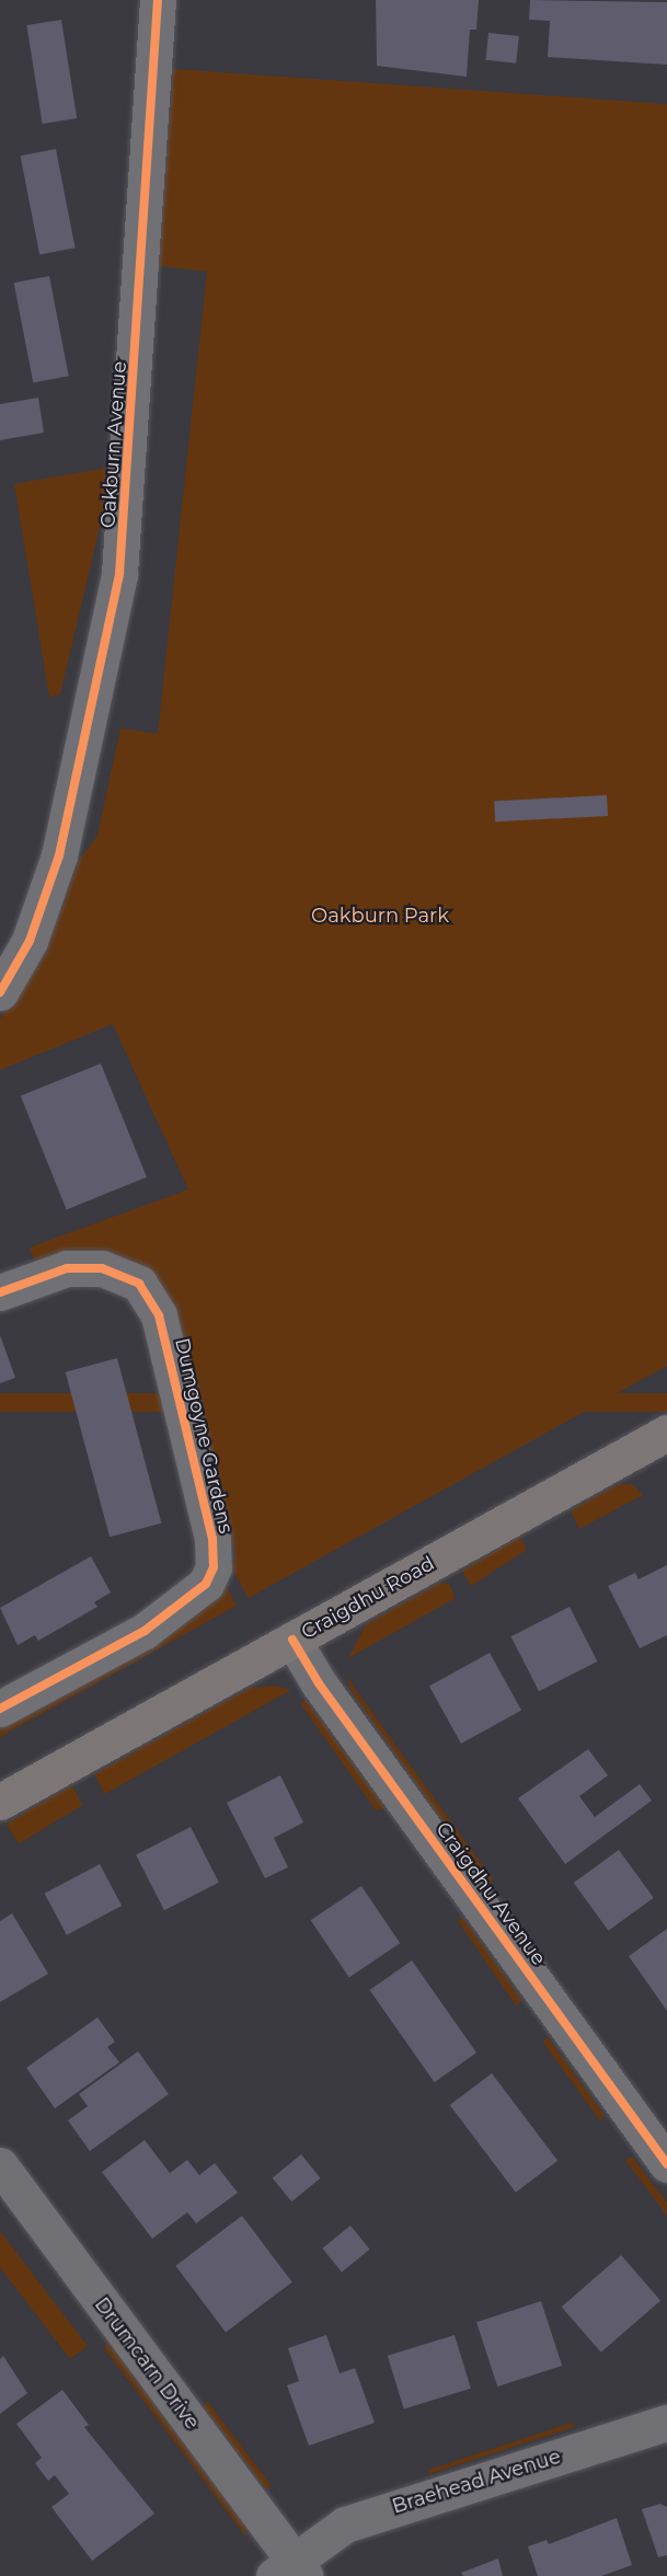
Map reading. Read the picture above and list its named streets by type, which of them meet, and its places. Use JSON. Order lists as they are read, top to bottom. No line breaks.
{"streets":{"main road":["Craigdhu Road"],"street":["Oakburn Avenue","Dumgoyne Gardens","Craigdhu Avenue","Drumcarn Drive","Braehead Avenue"]},"crossings":[["Craigdhu Road","Craigdhu Avenue"],["Drumcarn Drive","Braehead Avenue"]],"parks":["Oakburn Park"]}
